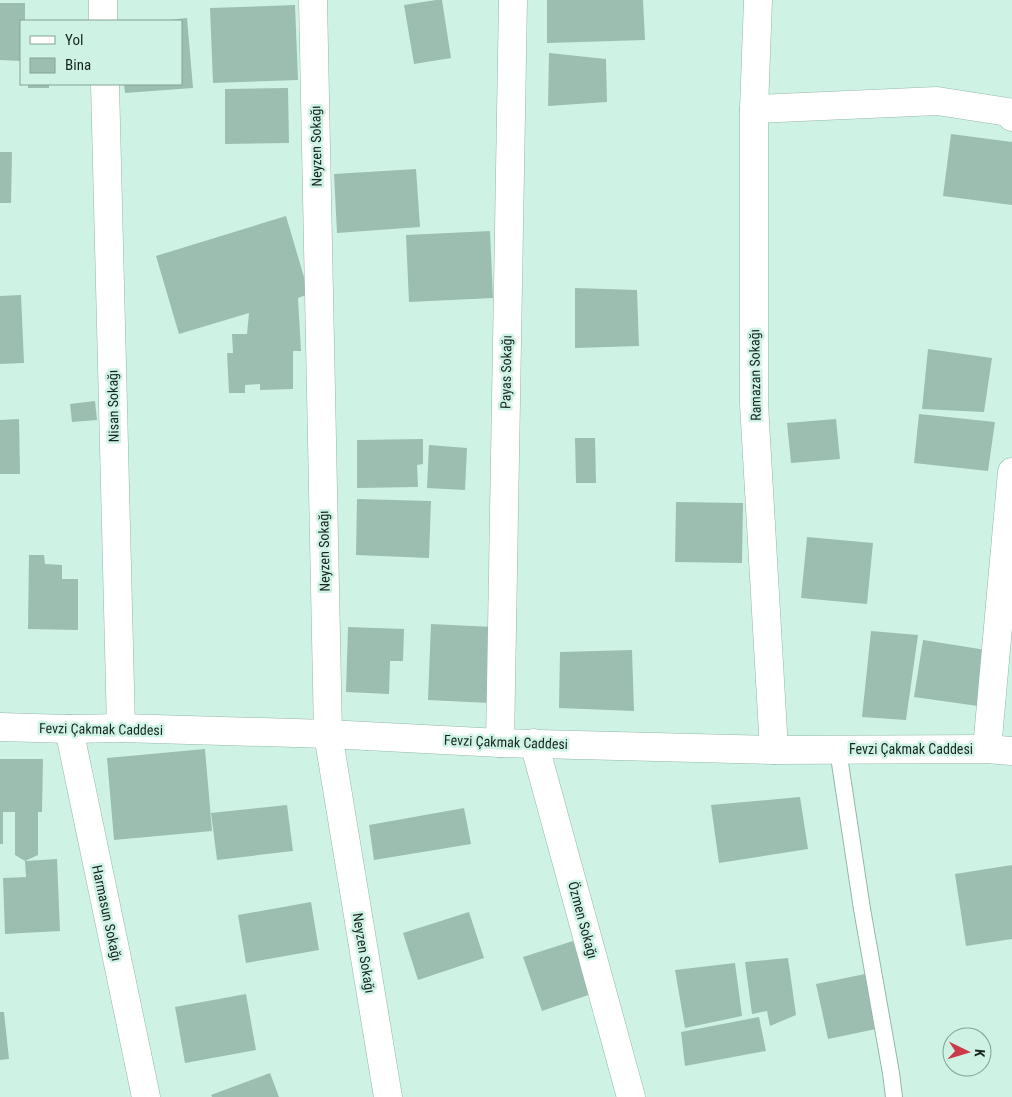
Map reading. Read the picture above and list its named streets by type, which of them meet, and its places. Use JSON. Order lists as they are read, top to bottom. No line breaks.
{"streets":{"street":["Neyzen Sokağı","Payas Sokağı","Ramazan Sokağı","Nisan Sokağı","Fevzi Çakmak Caddesi","Harmasun Sokağı","Özmen Sokağı"]},"crossings":[["Neyzen Sokağı","Fevzi Çakmak Caddesi"],["Payas Sokağı","Fevzi Çakmak Caddesi"],["Ramazan Sokağı","Fevzi Çakmak Caddesi"],["Nisan Sokağı","Fevzi Çakmak Caddesi"],["Fevzi Çakmak Caddesi","Harmasun Sokağı"],["Fevzi Çakmak Caddesi","Özmen Sokağı"]],"legend":["Yol","Bina"],"north":"right"}
